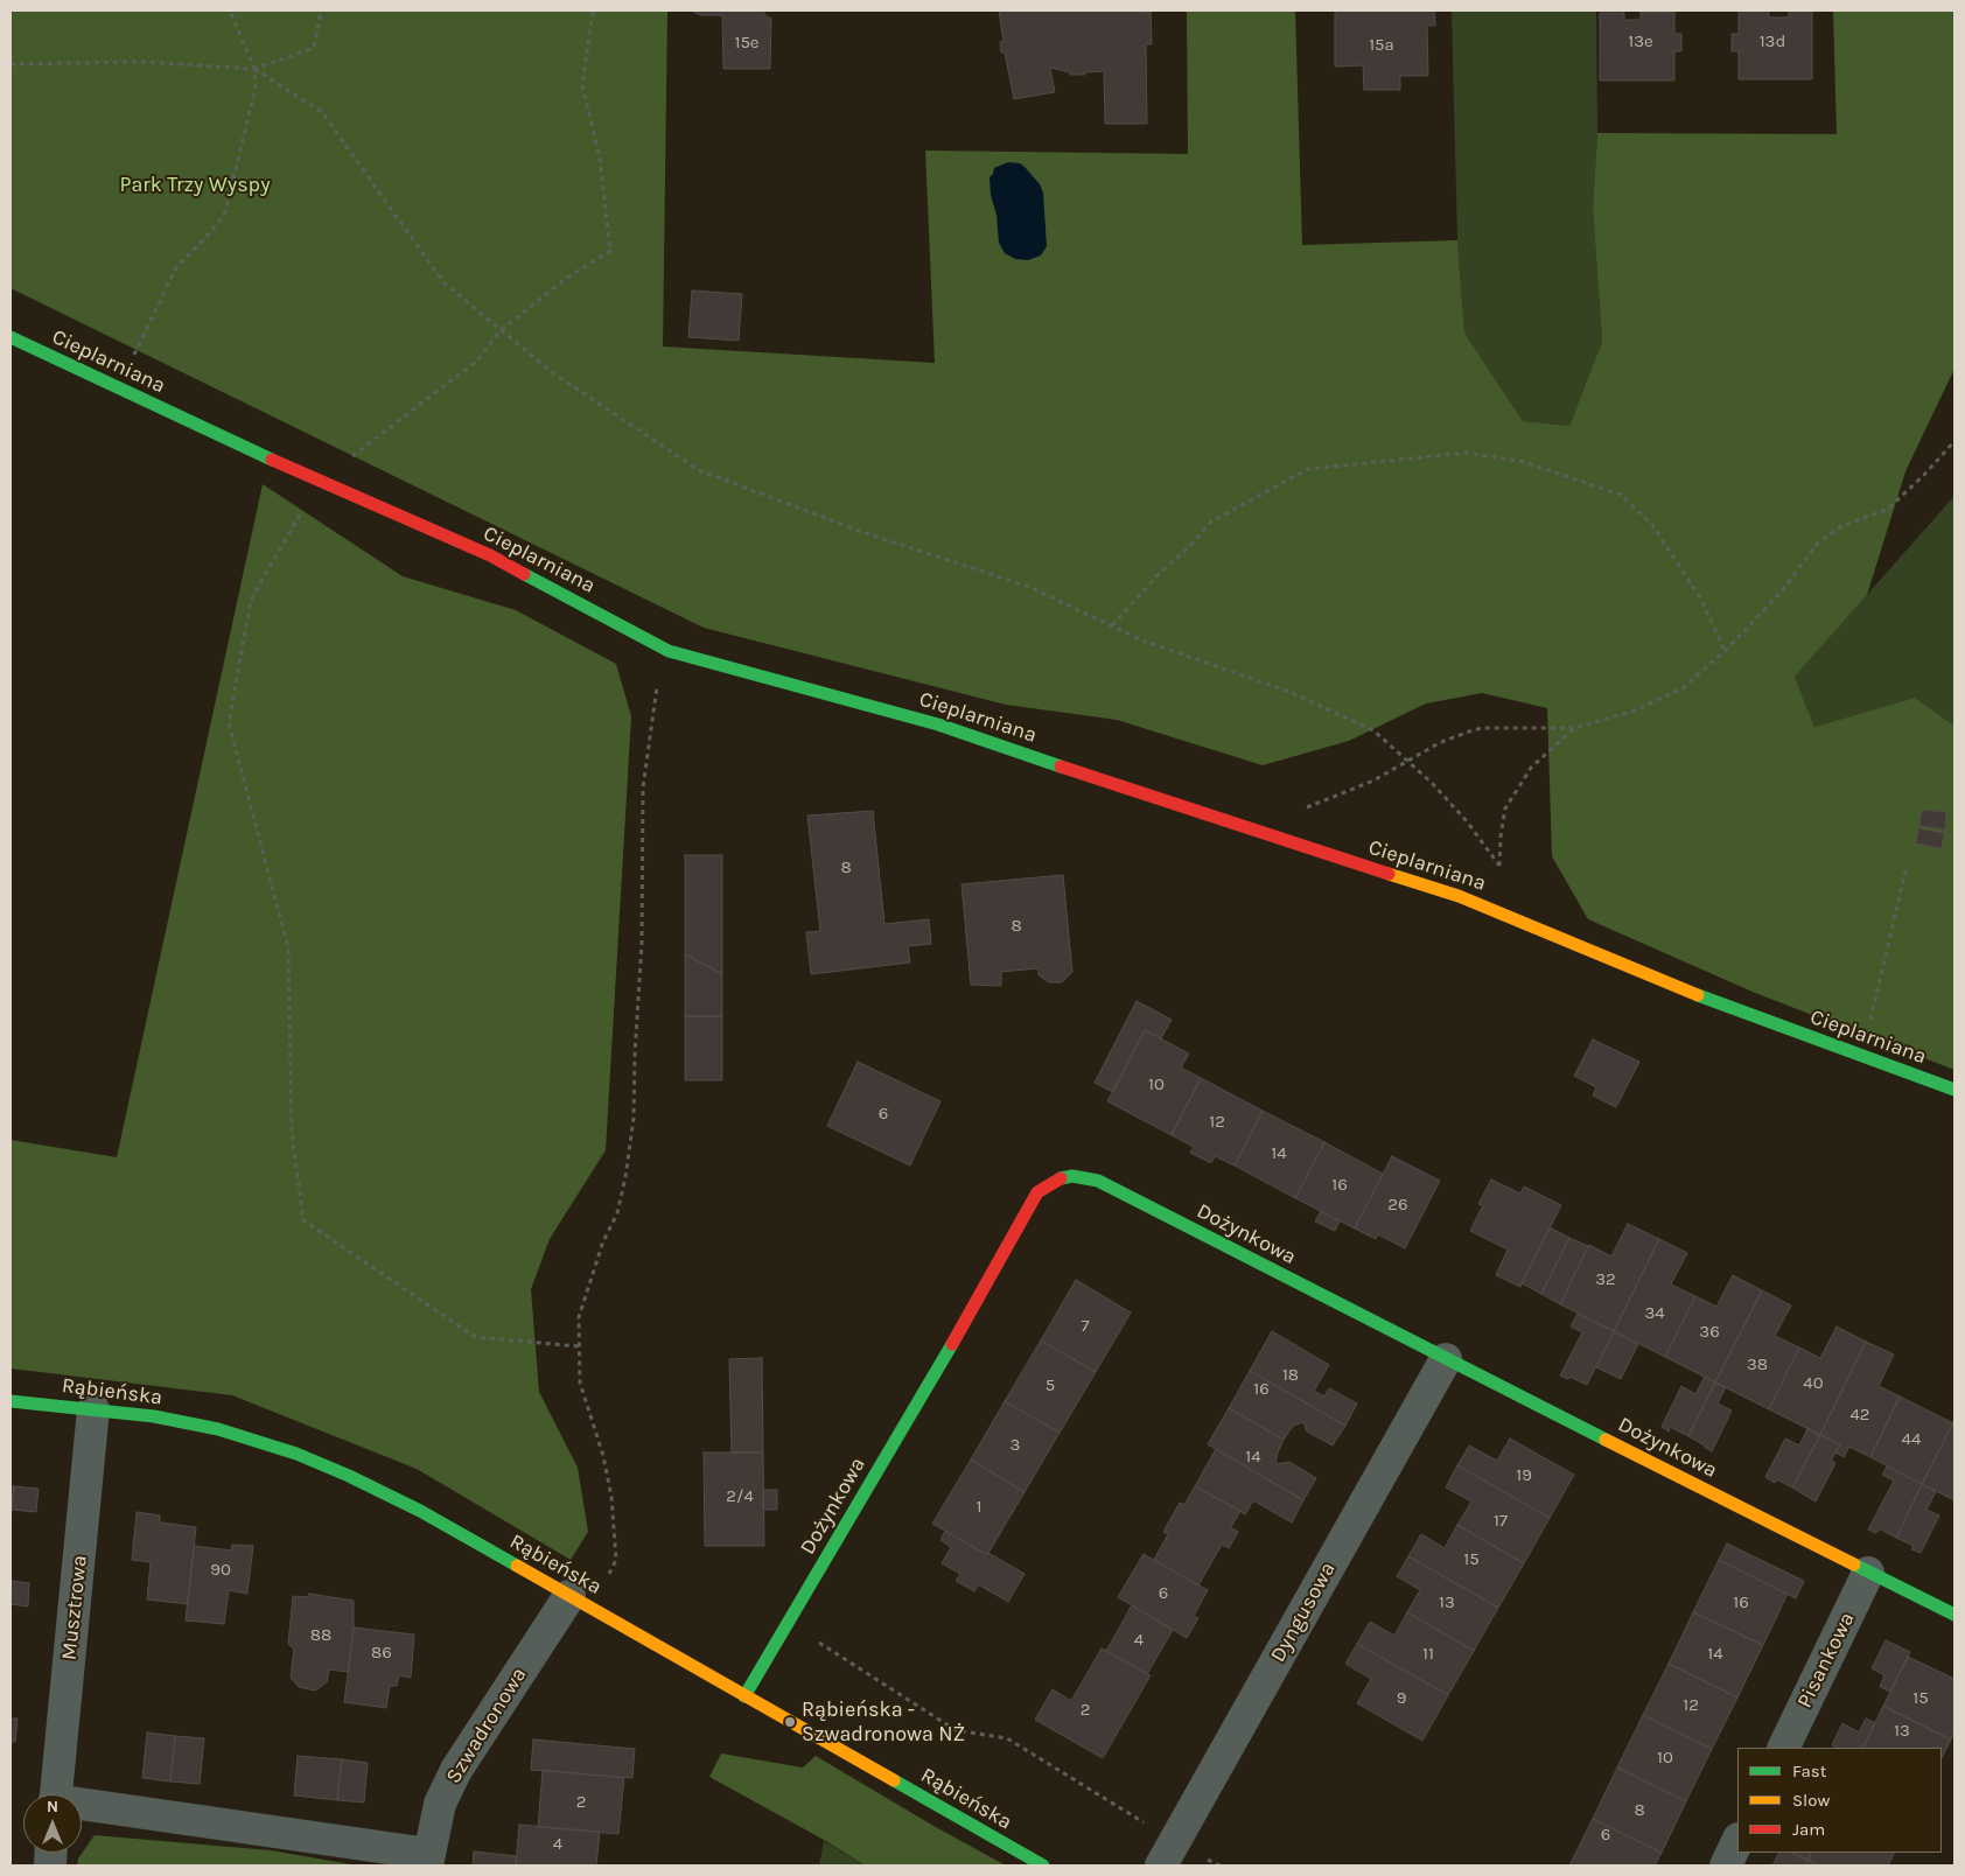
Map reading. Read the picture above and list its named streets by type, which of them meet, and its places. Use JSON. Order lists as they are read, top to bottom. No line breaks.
{"streets":{"street":["Cieplarniana","Dożynkowa","Rąbieńska","Musztrowa","Dyngusowa","Pisankowa","Szwadronowa"]},"crossings":[["Dożynkowa","Rąbieńska"],["Dożynkowa","Dyngusowa"],["Dożynkowa","Pisankowa"],["Rąbieńska","Musztrowa"],["Rąbieńska","Szwadronowa"]],"parks":["Park Trzy Wyspy"],"places":["Rąbieńska - Szwadronowa NŻ"],"house_numbers":["13e","13d","15e","15a","8","8","10","6","12","14","16","26","32","34","7","36","38","18","40","5","16","42","44","3","14","19","2/4","1","17","15","90","6","13","16","88","4","86","11","14","9","15","12","2","13","10","2","8","6","4"],"legend":["Fast","Slow","Jam"],"north":"top"}
